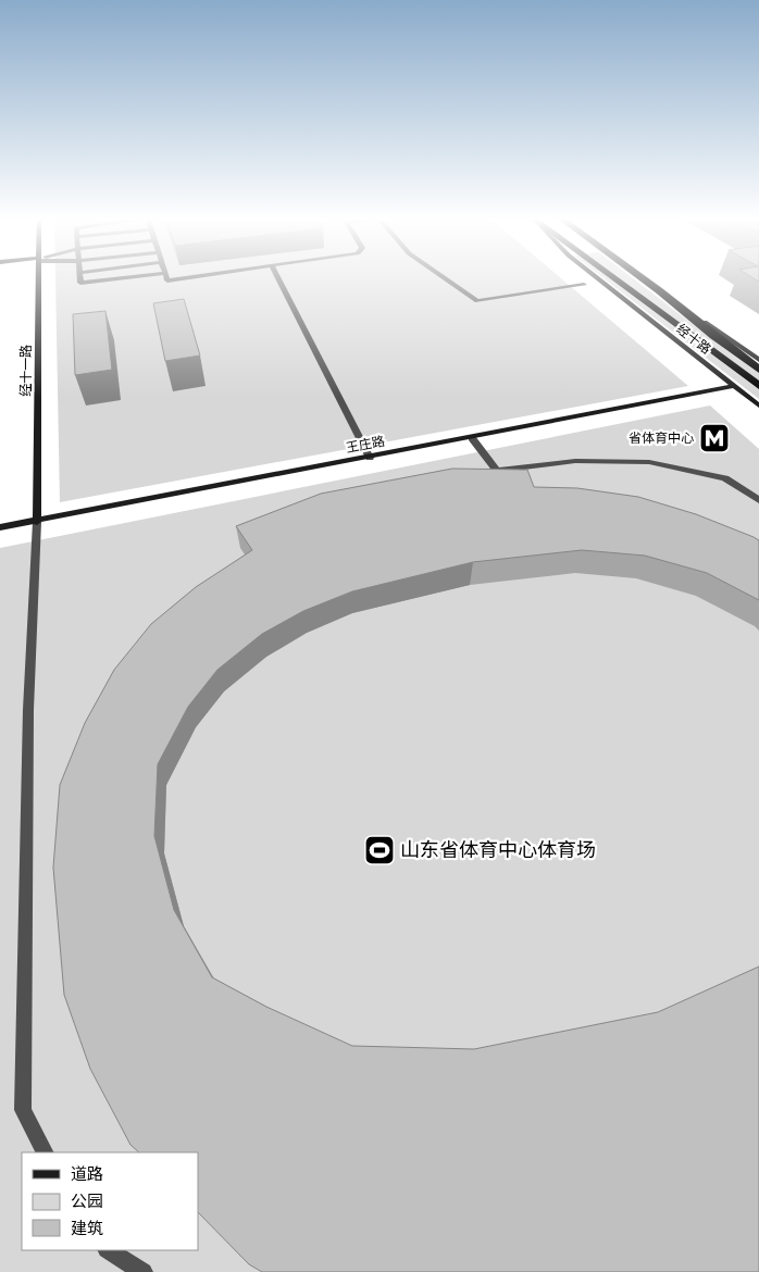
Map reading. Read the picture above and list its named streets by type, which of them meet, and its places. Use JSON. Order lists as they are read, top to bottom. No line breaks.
{"streets":{"highway":["经十路"],"main road":["经十一路","王庄路"]},"crossings":[["经十路","王庄路"],["经十一路","王庄路"]],"places":{"metro station":["省体育中心"],"sports":["山东省体育中心体育场"]},"legend":["道路","公园","建筑"]}
